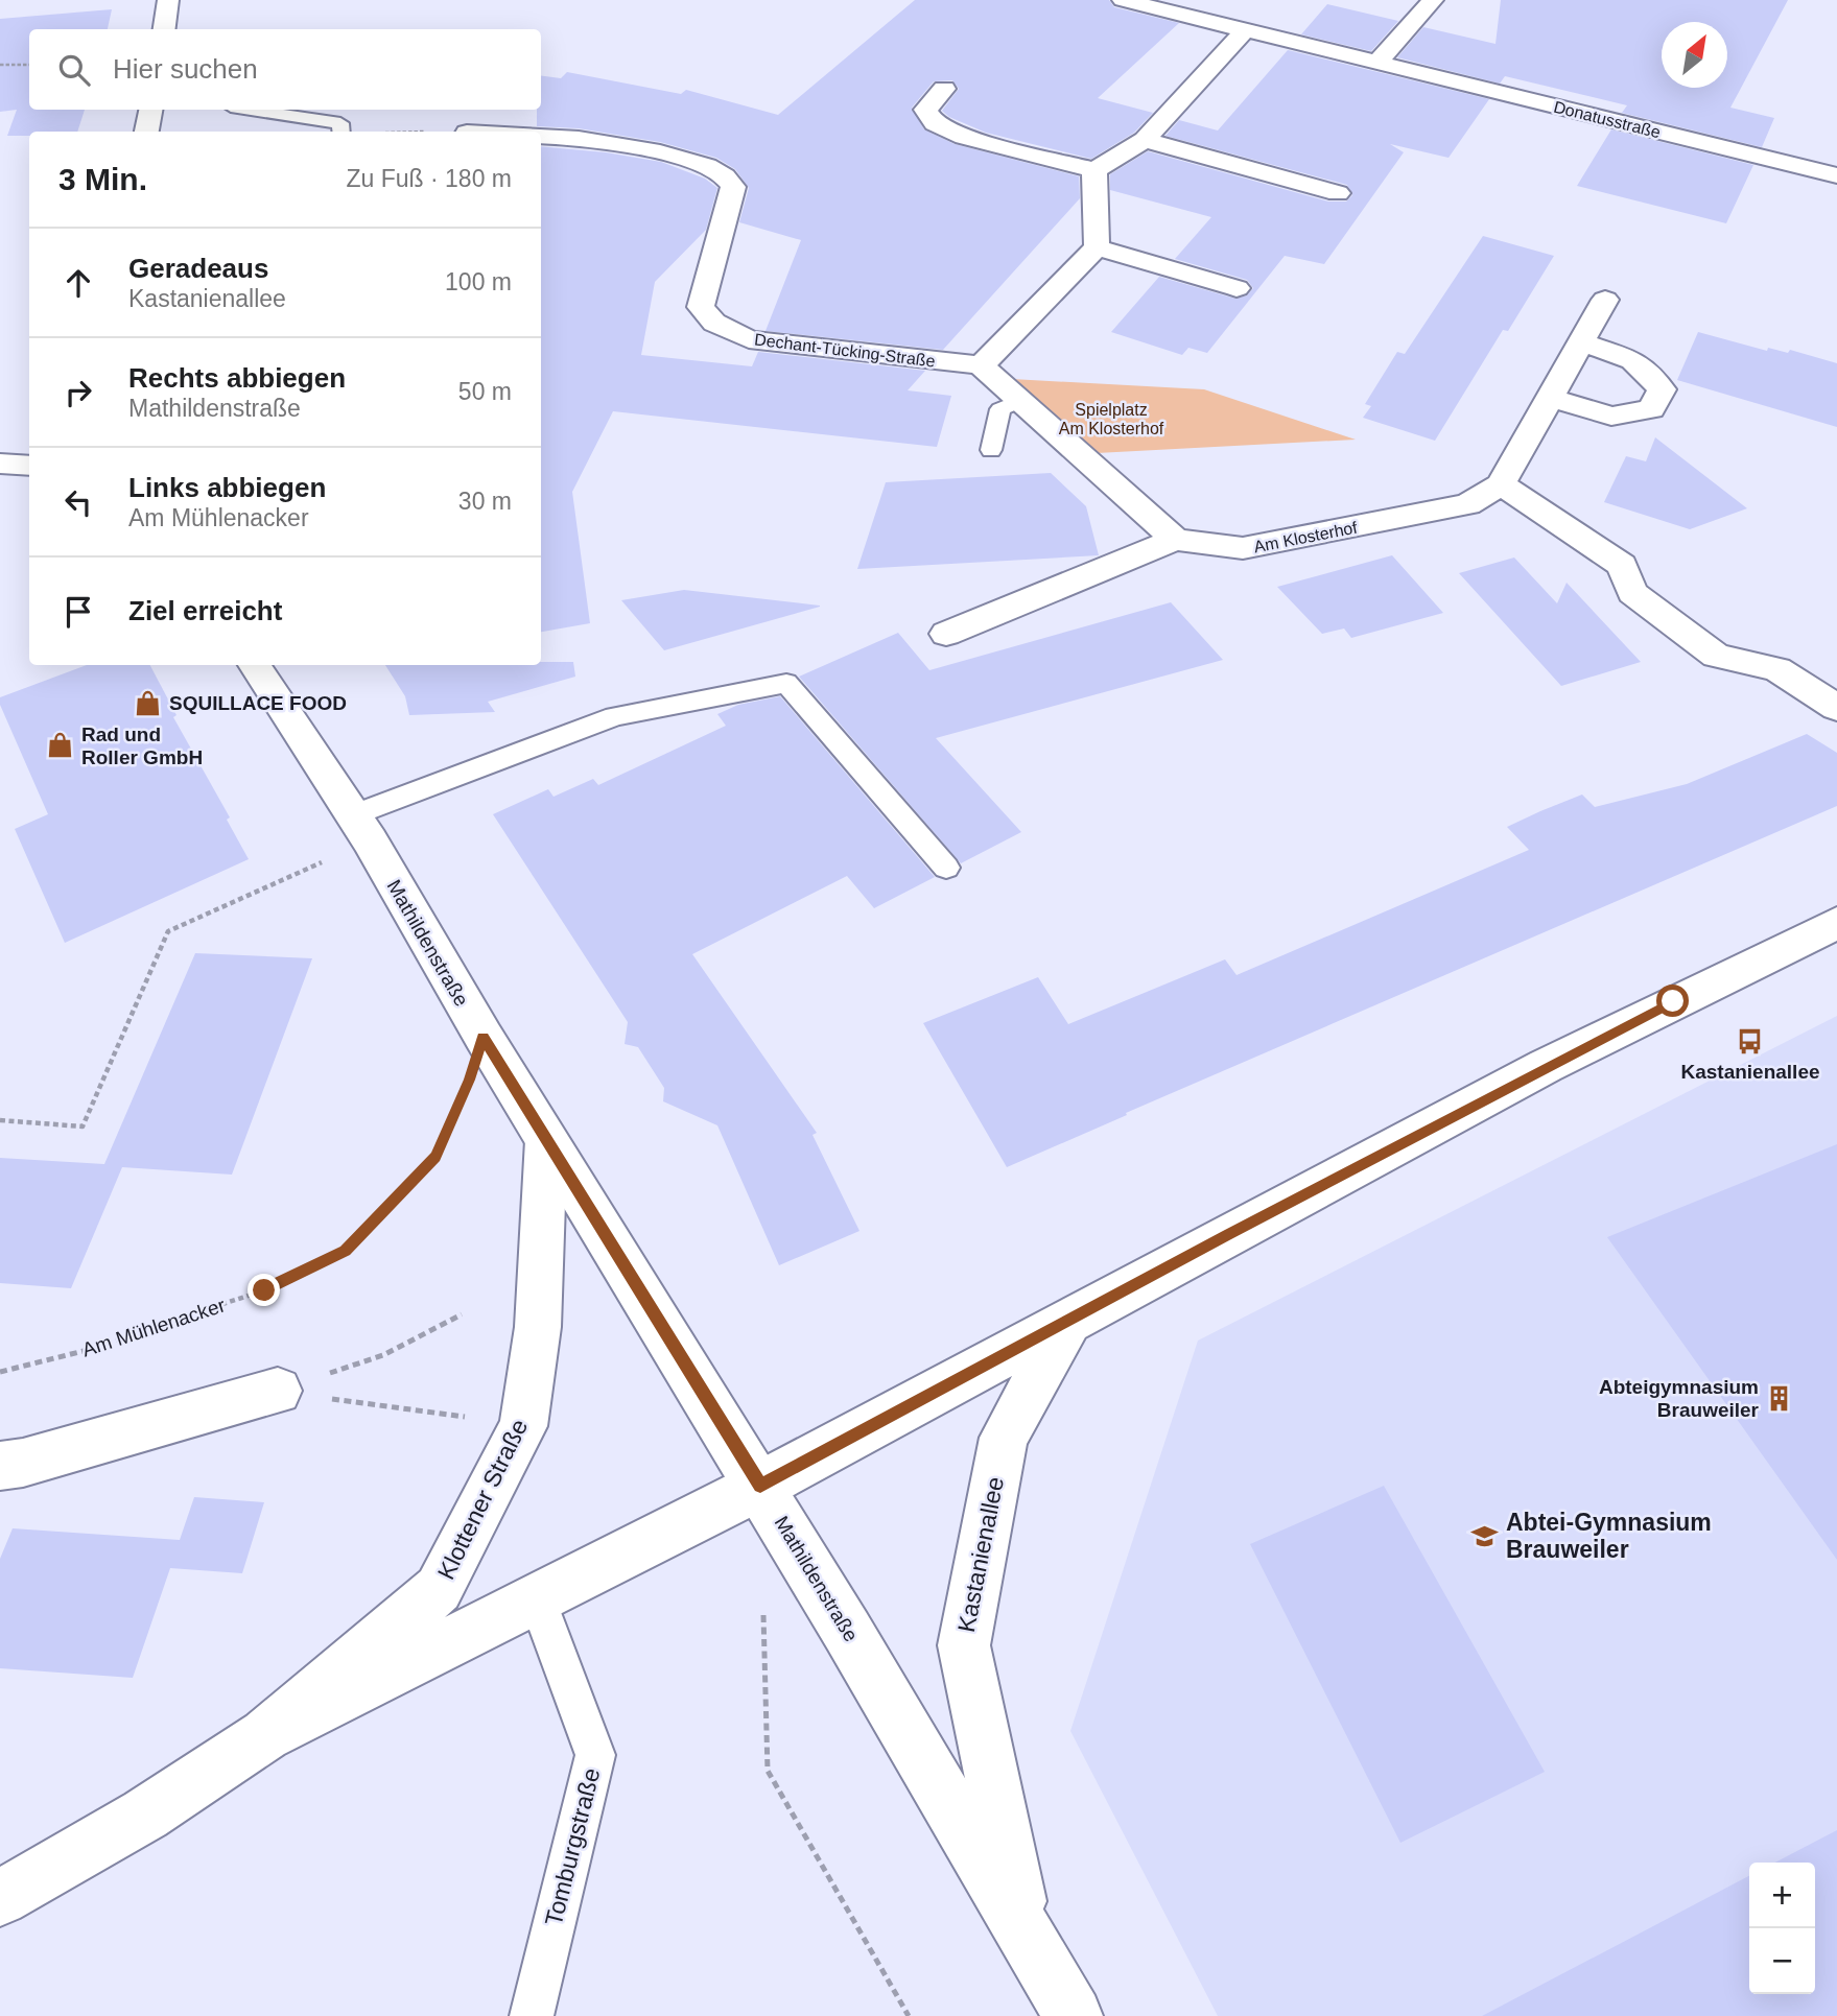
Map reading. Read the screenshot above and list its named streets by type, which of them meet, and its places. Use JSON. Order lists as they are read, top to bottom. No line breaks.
{"streets":{"street":["Donatusstraße","Dechant-Tücking-Straße","Am Klosterhof","Mathildenstraße","Klottener Straße","Kastanienallee"],"lane":["Tomburgstraße"],"path":["Am Mühlenacker"]},"crossings":[["Mathildenstraße","Am Mühlenacker"],["Mathildenstraße","Klottener Straße"],["Mathildenstraße","Kastanienallee"],["Klottener Straße","Tomburgstraße"]],"parks":["Spielplatz Am Klosterhof"],"places":{"shop":["SQUILLACE FOOD","Rad und Roller GmbH"],"bus stop":["Kastanienallee"],"building":["Abteigymnasium Brauweiler"],"school or university":["Abtei-Gymnasium Brauweiler"]},"north":"top right","page":{"search":"Hier suchen","heading":["3 Min.","Zu Fuß · 180 m"],"list":[["Geradeaus","Kastanienallee","100 m"],["Rechts abbiegen","Mathildenstraße","50 m"],["Links abbiegen","Am Mühlenacker","30 m"],"Ziel erreicht"],"map_buttons":["+","−"]}}
